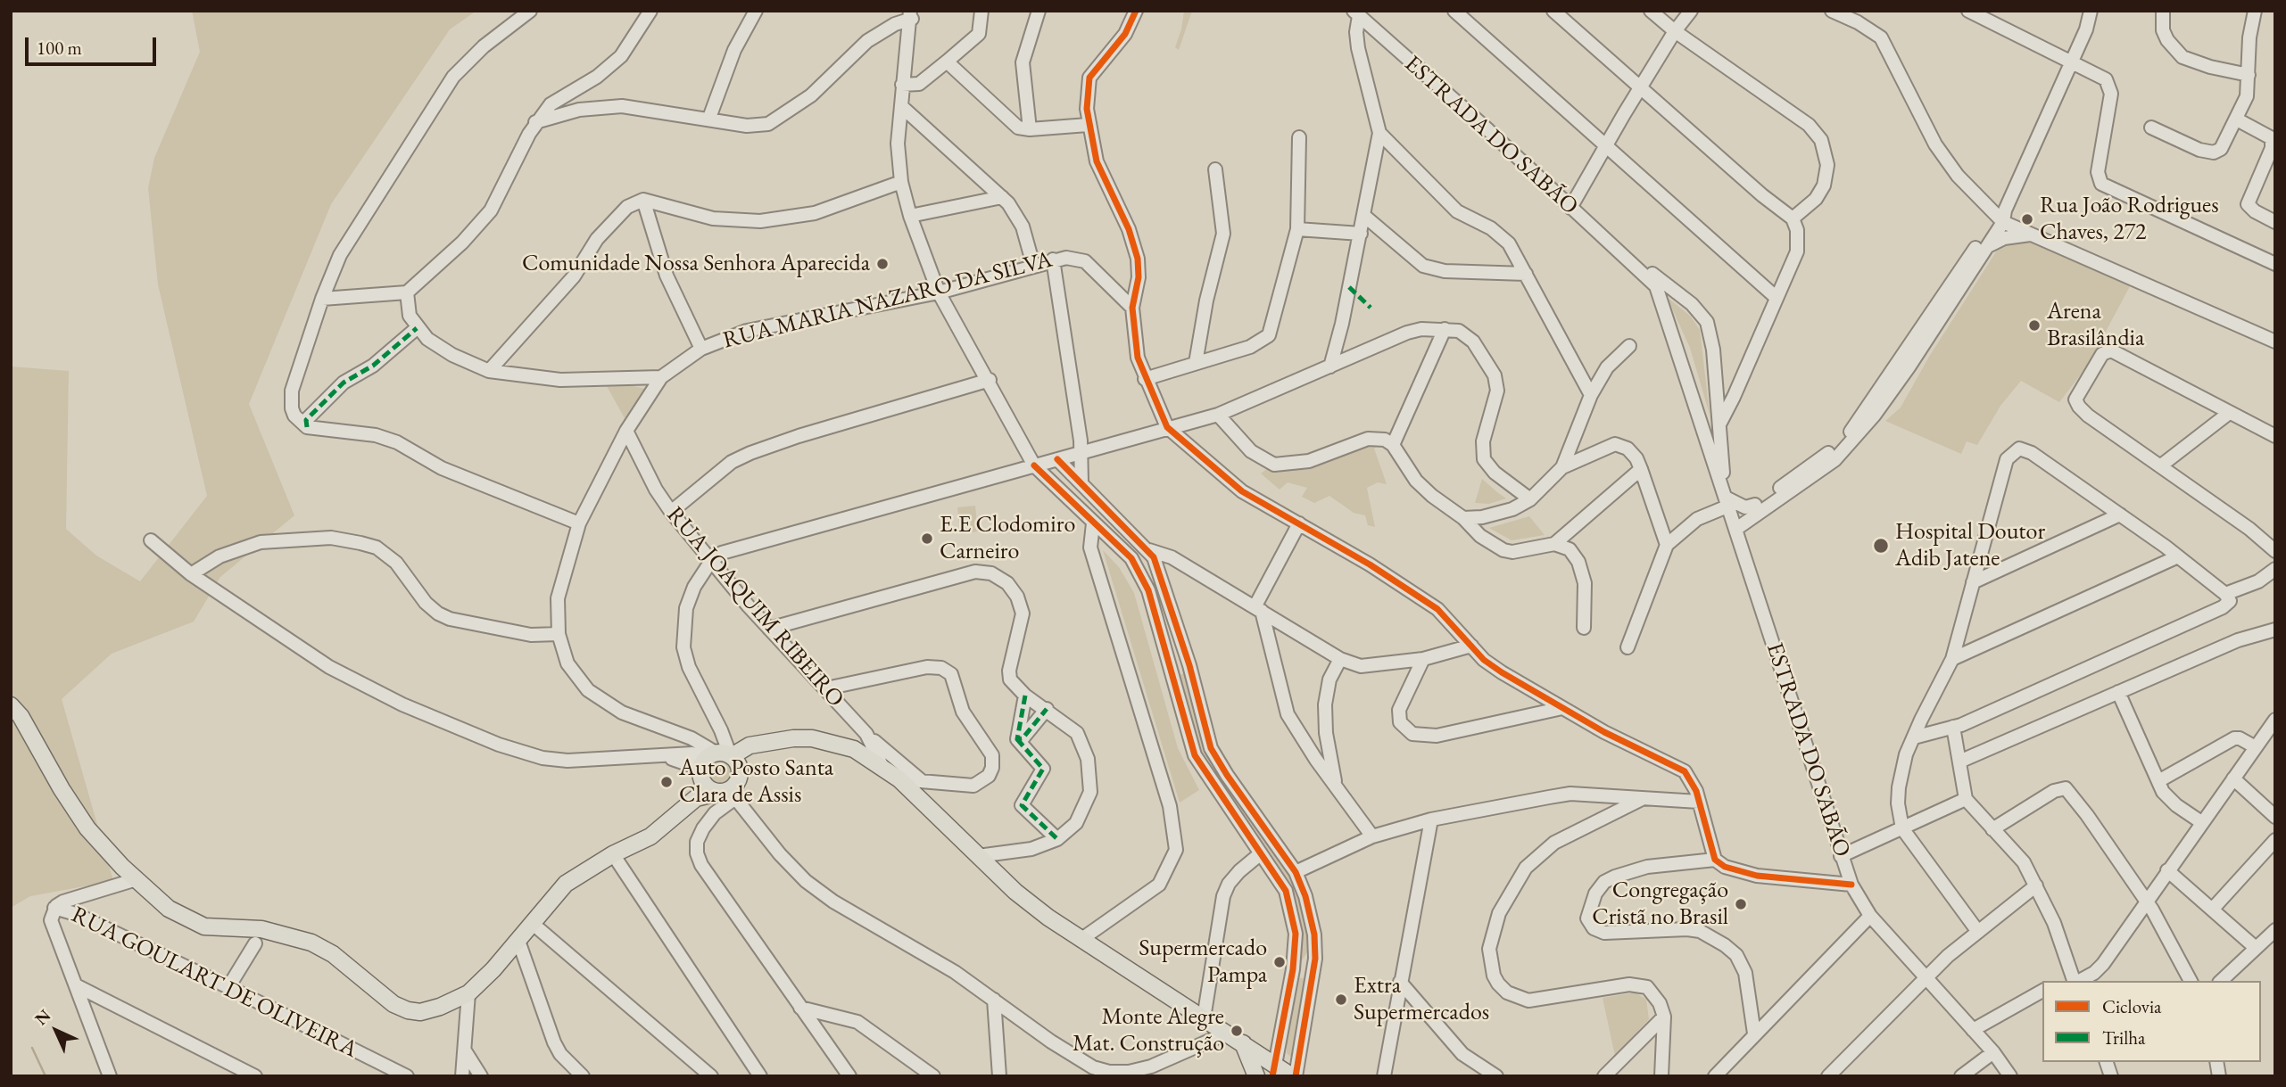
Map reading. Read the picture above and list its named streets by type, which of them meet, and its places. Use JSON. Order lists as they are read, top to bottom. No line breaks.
{"streets":{"main road":["RUA JOAQUIM RIBEIRO"],"street":["ESTRADA DO SABÃO","RUA MARIA NAZARO DA SILVA","RUA GOULART DE OLIVEIRA"]},"crossings":[["RUA MARIA NAZARO DA SILVA","RUA JOAQUIM RIBEIRO"]],"places":["Rua João Rodrigues Chaves, 272","Comunidade Nossa Senhora Aparecida","Arena Brasilândia","E.E Clodomiro Carneiro","Hospital Doutor Adib Jatene","Auto Posto Santa Clara de Assis","Congregação Cristã no Brasil","Supermercado Pampa","Extra Supermercados","Monte Alegre Mat. Construção"],"legend":["Ciclovia","Trilha"],"scale_bar":"100 m","north":"top left"}
